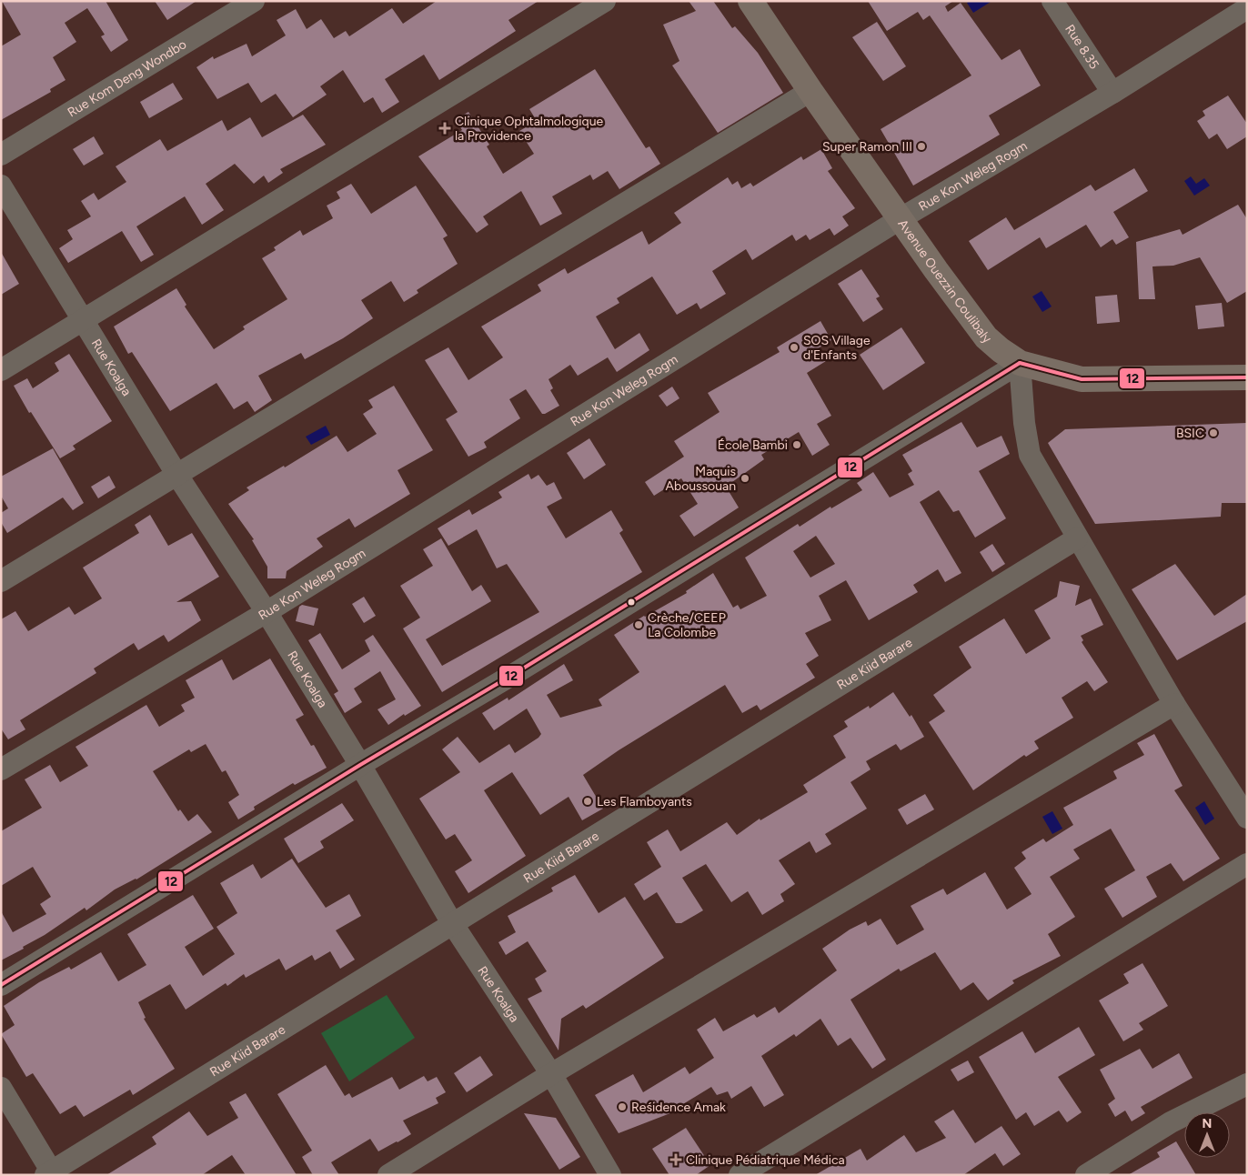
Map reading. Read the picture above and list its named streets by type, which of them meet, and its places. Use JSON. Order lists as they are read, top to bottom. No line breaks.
{"streets":{"main road":["Avenue Ouezzin Coulibaly"],"street":["Rue 8.35","Rue Kom Deng Wondbo","Rue Kon Weleg Rogm","Rue Koalga","Rue Kiid Barare"]},"crossings":[["Rue 8.35","Rue Kon Weleg Rogm"],["Rue Kon Weleg Rogm","Avenue Ouezzin Coulibaly"],["Rue Kon Weleg Rogm","Rue Koalga"],["Rue Koalga","Rue Kiid Barare"]],"places":{"health":["Clinique Ophtalmologique la Providence","Clinique Pédiatrique Médica"],"other":["Super Ramon III","SOS Village d'Enfants","BSIC","École Bambi","Maquis Aboussouan","Crèche/CEEP La Colombe","Les Flamboyants","Reśidence Amak"]},"lines":["transit line 12"],"north":"top"}
